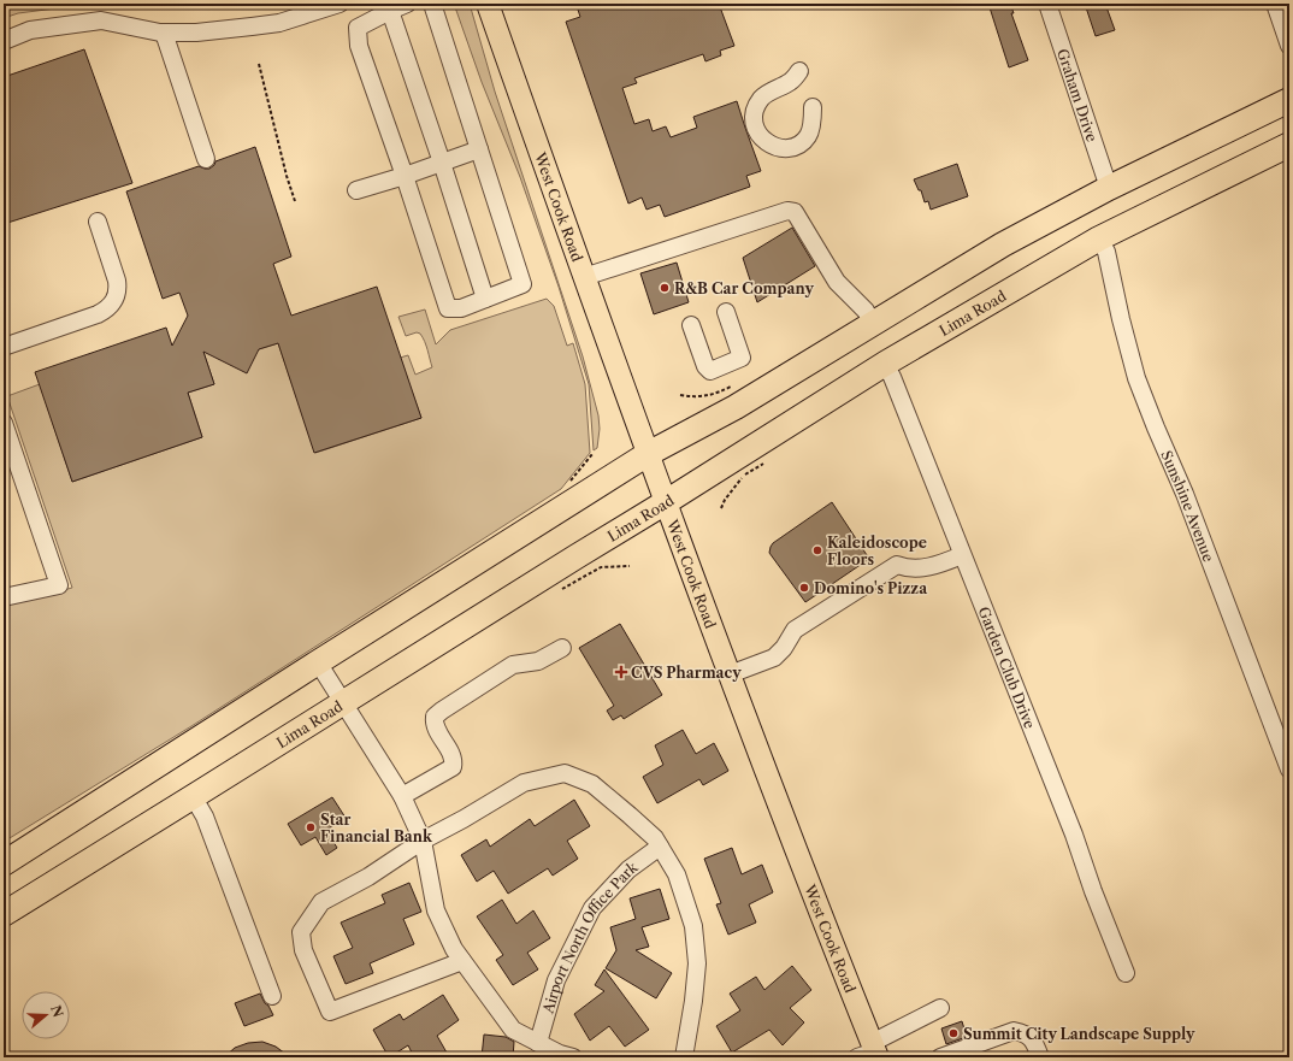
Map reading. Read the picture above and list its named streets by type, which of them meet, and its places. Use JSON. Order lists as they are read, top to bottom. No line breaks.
{"streets":{"highway":["Lima Road"],"main road":["West Cook Road"],"street":["Graham Drive","Sunshine Avenue","Garden Club Drive","Airport North Office Park"]},"crossings":[["West Cook Road","Lima Road"],["Lima Road","Sunshine Avenue"],["Lima Road","Garden Club Drive"]],"places":{"other":["R&B Car Company","Kaleidoscope Floors","Domino's Pizza","Star Financial Bank","Summit City Landscape Supply"],"health":["CVS Pharmacy"]},"north":"right"}
